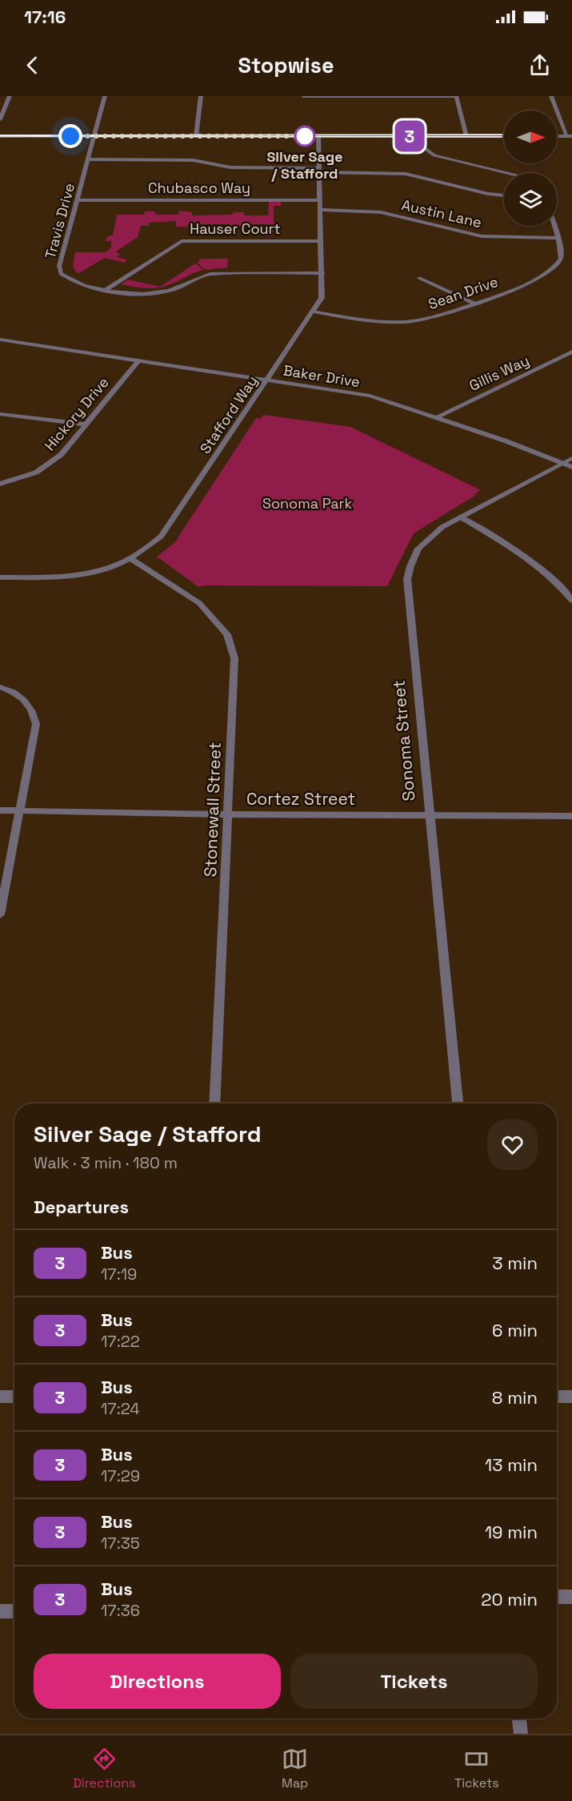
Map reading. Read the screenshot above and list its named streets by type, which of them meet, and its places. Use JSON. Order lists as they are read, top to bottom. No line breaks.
{"streets":{"street":["Chubasco Way","Austin Lane","Travis Drive","Hauser Court","Sean Drive","Gillis Way","Baker Drive","Hickory Drive","Stafford Way","Sonoma Street","Cortez Street","Stonewall Street"]},"crossings":[["Chubasco Way","Travis Drive"],["Chubasco Way","Stafford Way"],["Austin Lane","Sean Drive"],["Austin Lane","Stafford Way"],["Travis Drive","Hauser Court"],["Travis Drive","Stafford Way"],["Hauser Court","Stafford Way"],["Sean Drive","Stafford Way"],["Gillis Way","Baker Drive"],["Baker Drive","Hickory Drive"],["Baker Drive","Stafford Way"],["Baker Drive","Sonoma Street"],["Stafford Way","Stonewall Street"],["Sonoma Street","Cortez Street"],["Cortez Street","Stonewall Street"]],"parks":["Sonoma Park"],"places":["Silver Sage / Stafford"],"lines":["bus line 3"],"north":"right","page":{"status":"17:16","header":"Stopwise","on_map":"3","heading":[["Silver Sage / Stafford","Walk · 3 min · 180 m"],"Departures"],"list":[{"mark":"3","name":"Bus","note":"17:19","value":"3 min"},{"mark":"3","name":"Bus","note":"17:22","value":"6 min"},{"mark":"3","name":"Bus","note":"17:24","value":"8 min"},{"mark":"3","name":"Bus","note":"17:29","value":"13 min"},{"mark":"3","name":"Bus","note":"17:35","value":"19 min"},{"mark":"3","name":"Bus","note":"17:36","value":"20 min"}],"buttons":["Directions","Tickets"],"tabs":["Directions","Map","Tickets"]}}
